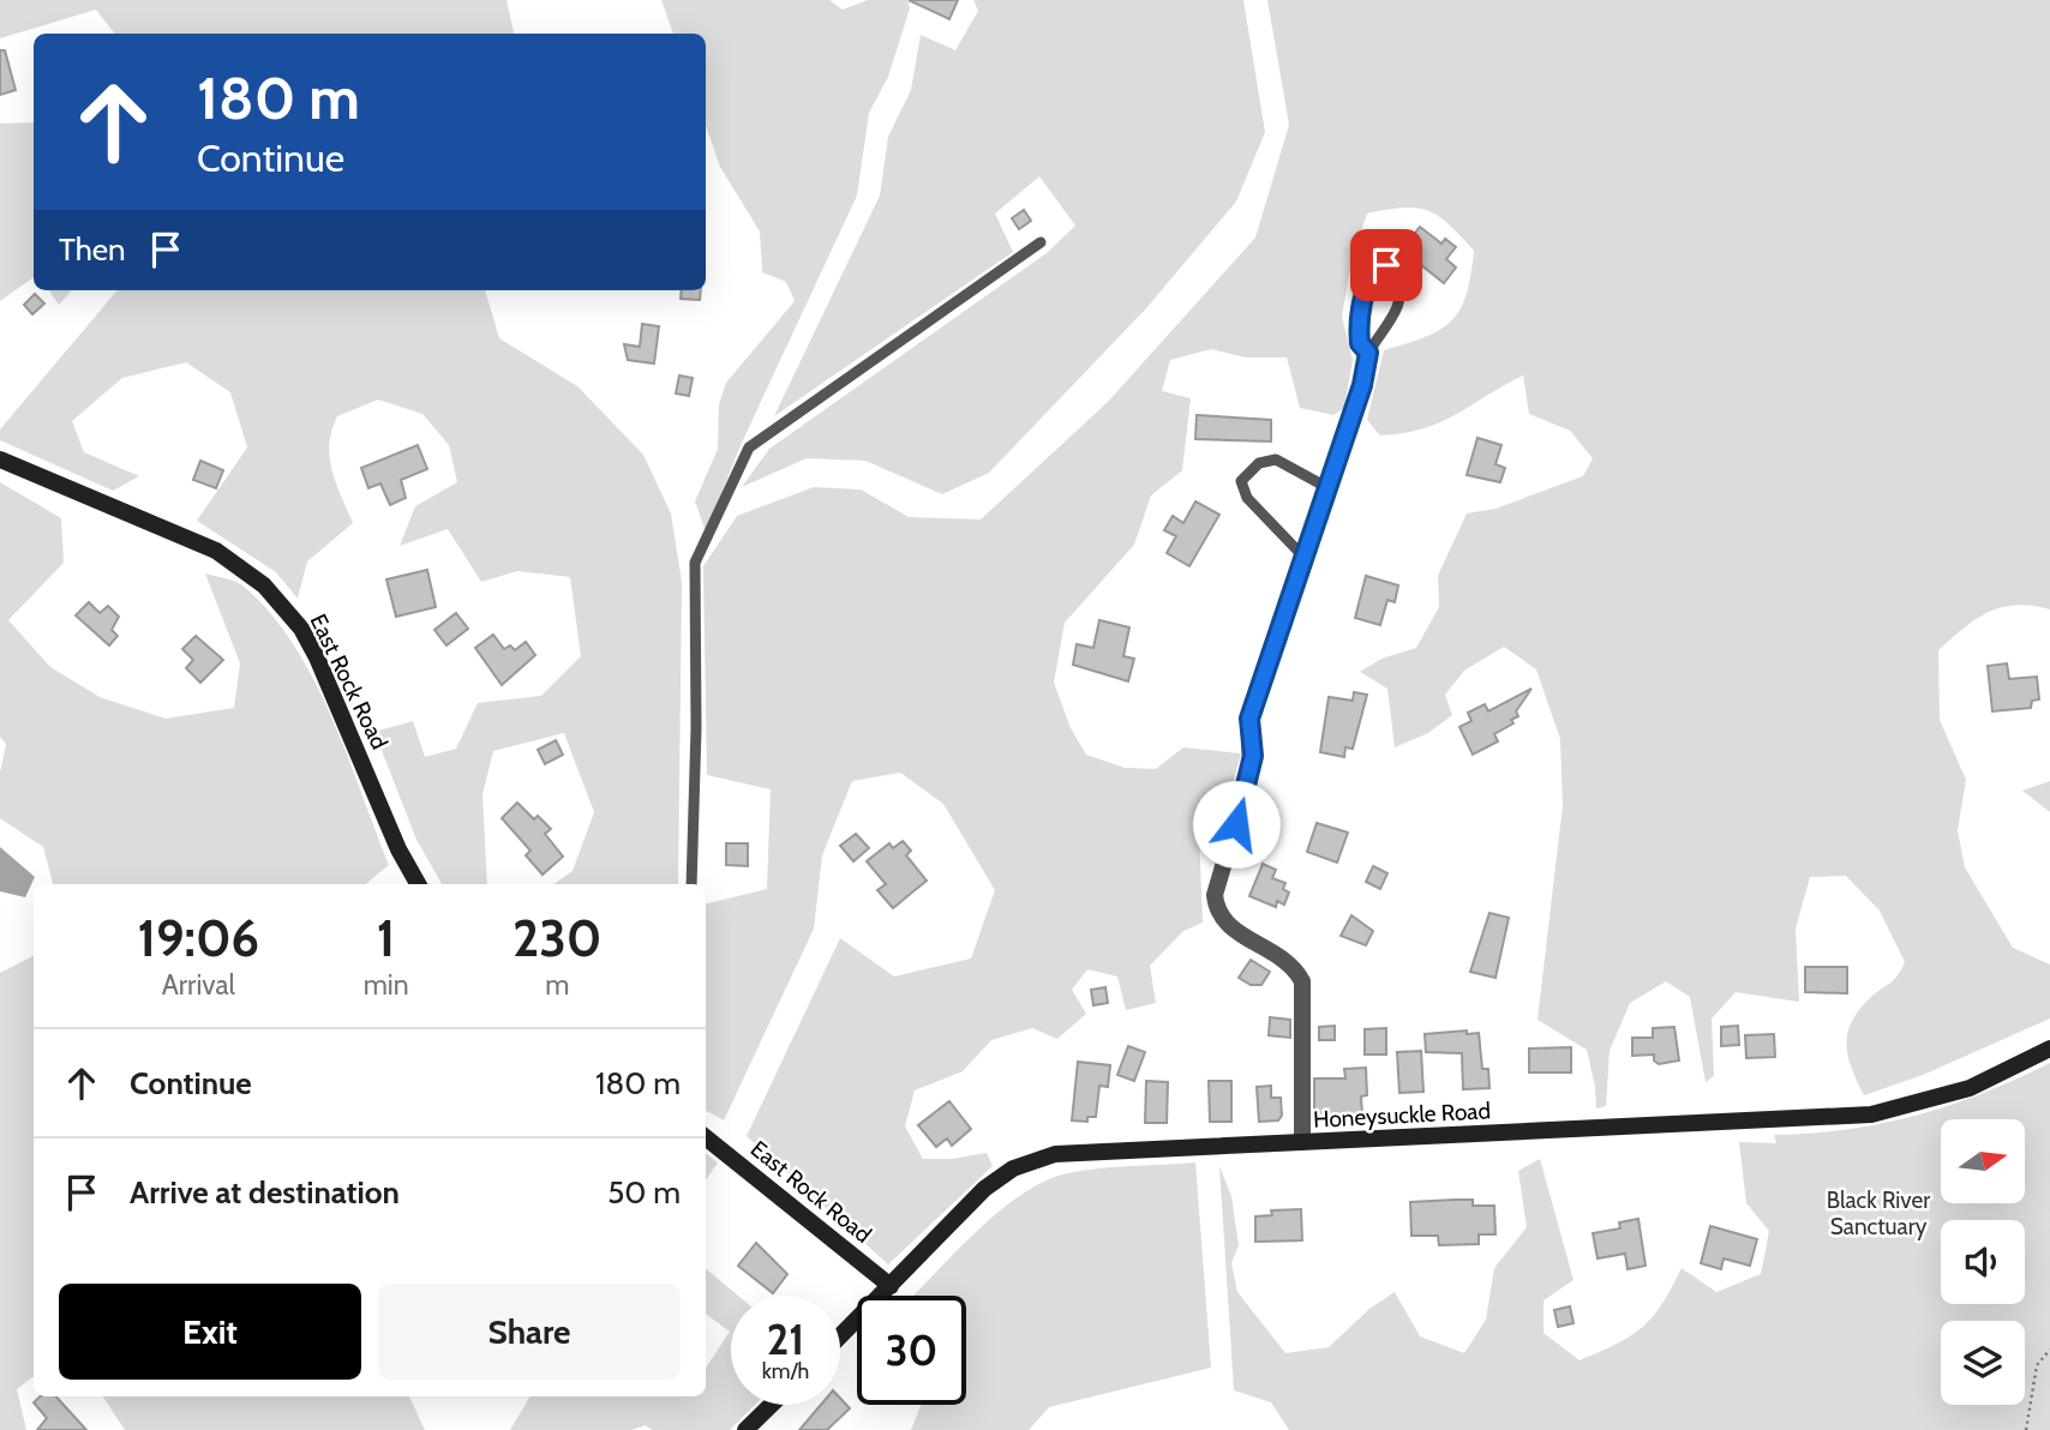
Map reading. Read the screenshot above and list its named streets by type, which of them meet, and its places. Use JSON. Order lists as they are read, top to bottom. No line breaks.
{"streets":{"street":["East Rock Road","Honeysuckle Road"]},"crossings":[["East Rock Road","Honeysuckle Road"]],"parks":["Black River Sanctuary"],"north":"right","page":{"turn":["180 m","Continue"],"then":"Then","eta":["19:06","Arrival","1","min","230","m"],"list":[{"name":"Continue","value":"180 m"},{"name":"Arrive at destination","value":"50 m"}],"buttons":["Exit","Share"],"speed":"21 km/h","limit":"30"}}
